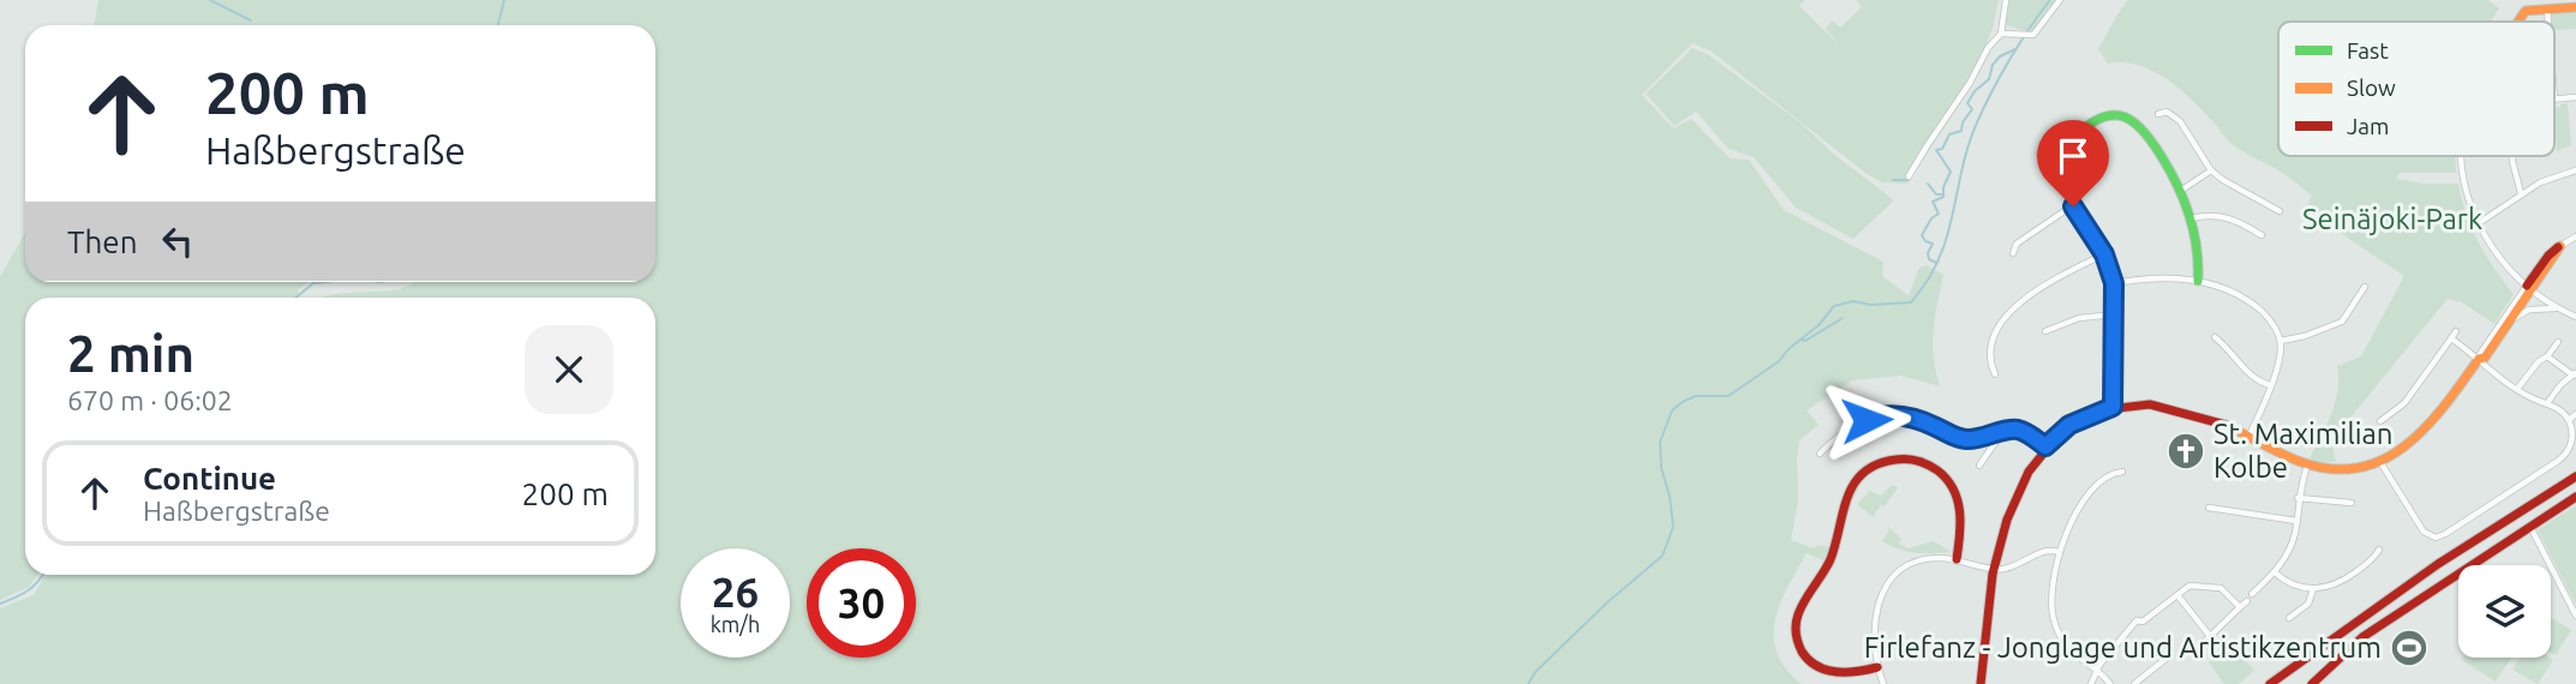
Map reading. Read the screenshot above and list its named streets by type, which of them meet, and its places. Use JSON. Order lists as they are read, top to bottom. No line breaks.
{"parks":["Seinäjoki-Park"],"places":{"church":["St. Maximilian Kolbe"],"sports":["Firlefanz - Jonglage und Artistikzentrum"]},"legend":["Fast","Slow","Jam"],"page":{"turn":["200 m","Haßbergstraße"],"then":"Then","heading":["2 min","670 m · 06:02"],"list":[{"name":"Continue","note":"Haßbergstraße","value":"200 m"}],"speed":"26 km/h","limit":"30"}}
